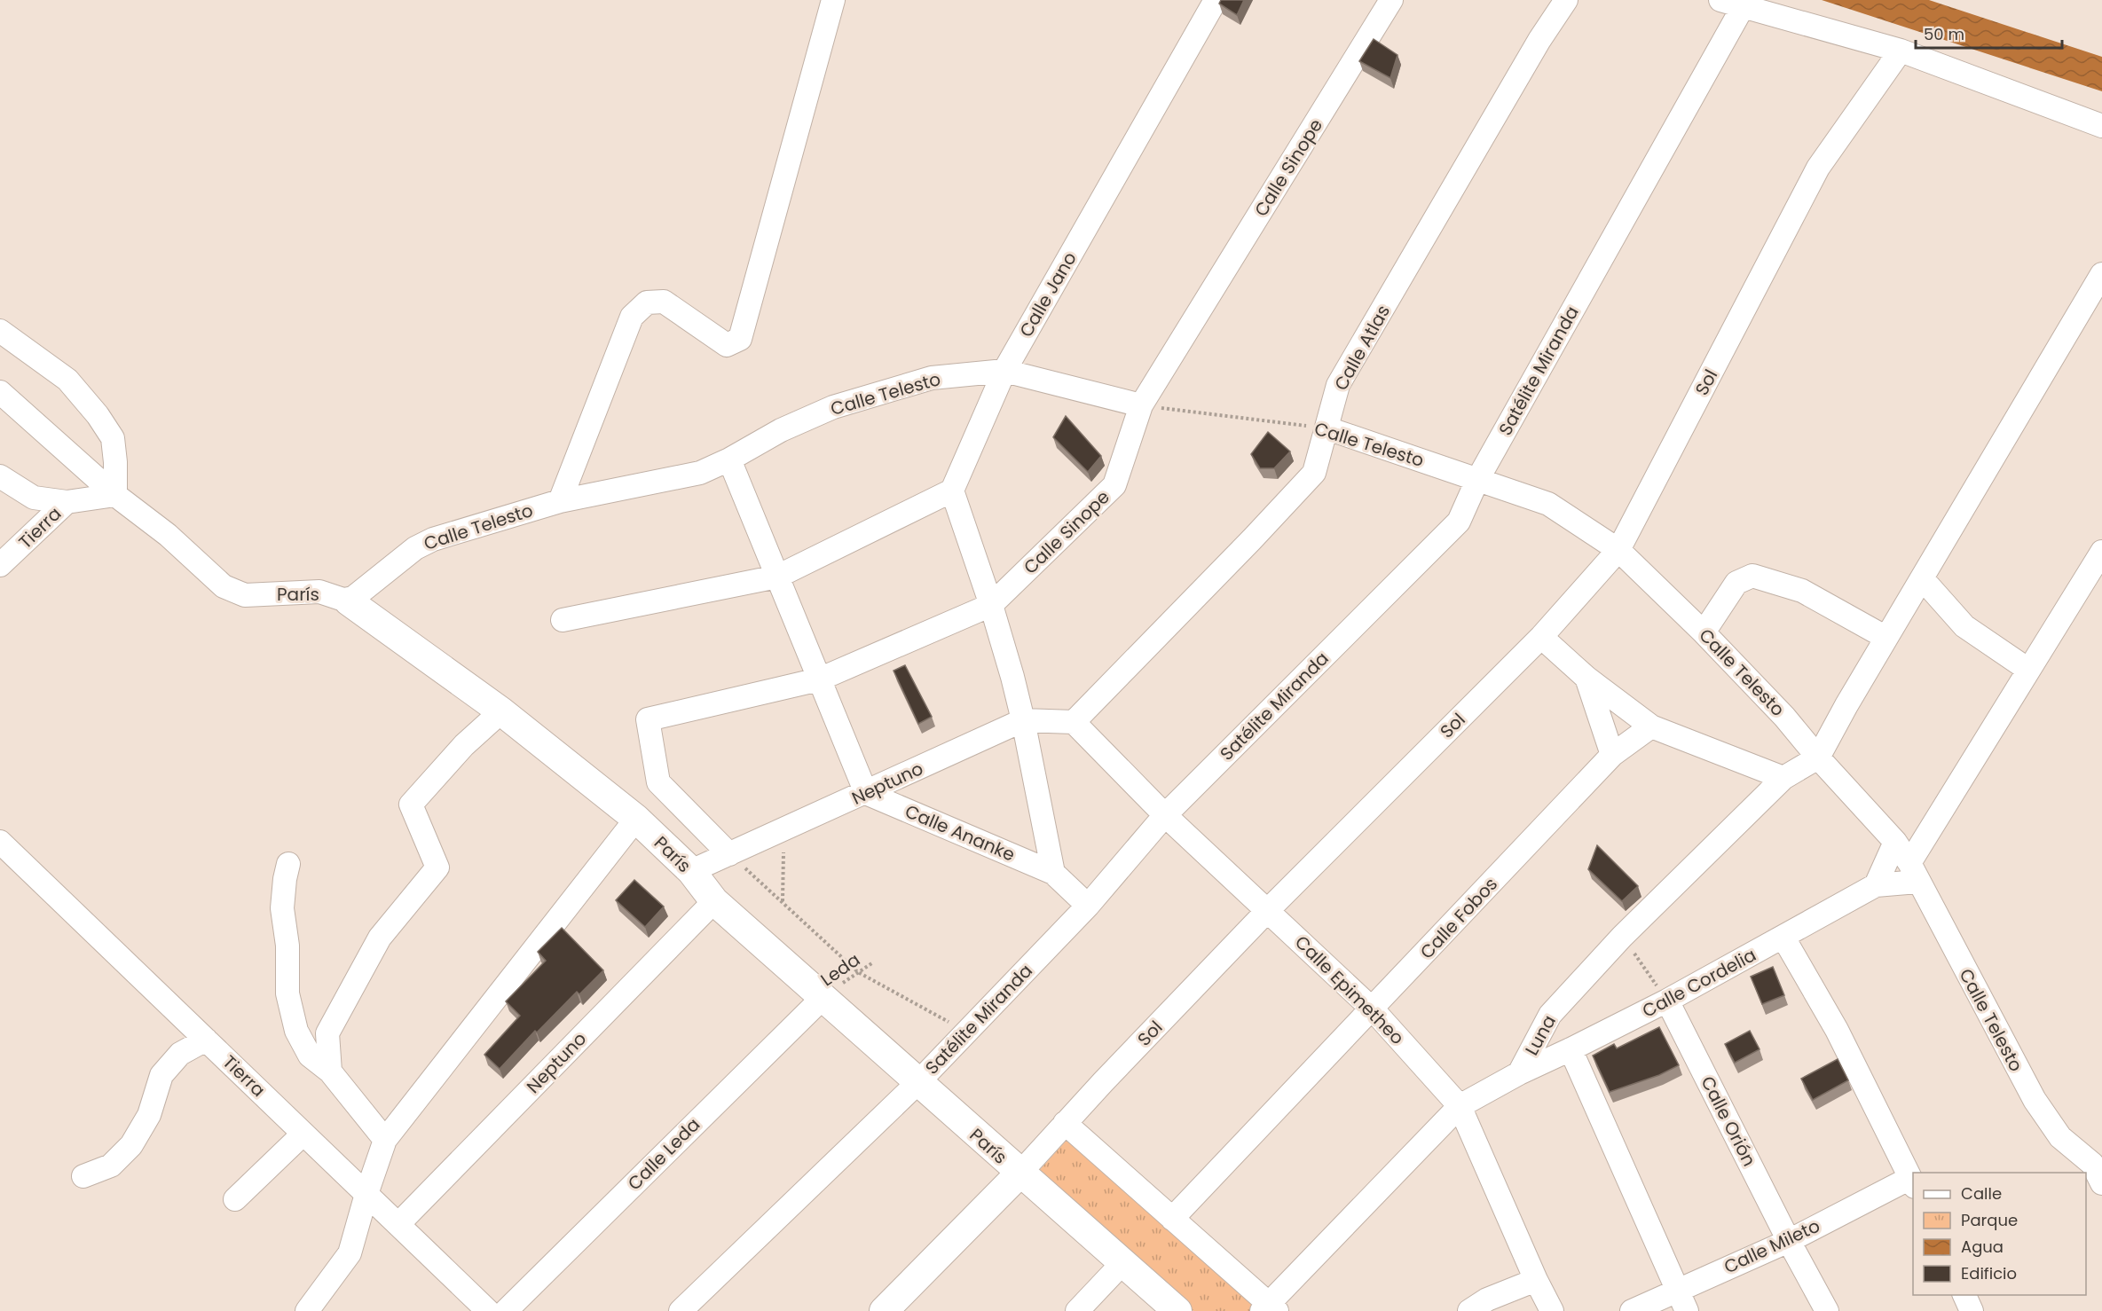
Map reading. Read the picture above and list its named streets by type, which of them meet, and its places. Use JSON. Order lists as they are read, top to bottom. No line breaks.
{"streets":{"street":["Calle Sinope","Calle Jano","Calle Atlas","Satélite Miranda","Sol","Calle Telesto","Tierra","París","Neptuno","Calle Ananke","Calle Fobos","Calle Cordelia","Calle Epimetheo","Luna","Calle Orión","Calle Leda","Calle Mileto"],"path":["Leda"]},"crossings":[["Calle Sinope","Calle Telesto"],["Calle Sinope","Neptuno"],["Calle Jano","Calle Telesto"],["Calle Atlas","Calle Telesto"],["Calle Atlas","Calle Epimetheo"],["Satélite Miranda","Calle Telesto"],["Satélite Miranda","París"],["Satélite Miranda","Calle Epimetheo"],["Sol","Calle Telesto"],["Sol","París"],["Sol","Calle Epimetheo"],["Calle Telesto","París"],["Calle Telesto","Calle Cordelia"],["Calle Telesto","Luna"],["Tierra","París"],["Tierra","Neptuno"],["París","Neptuno"],["París","Leda"],["París","Calle Leda"],["Neptuno","Calle Ananke"],["Calle Fobos","Calle Epimetheo"],["Leda","Calle Leda"],["Calle Cordelia","Luna"],["Calle Cordelia","Calle Orión"],["Calle Epimetheo","Luna"],["Calle Orión","Calle Mileto"]],"legend":["Calle","Parque","Agua","Edificio"],"scale_bar":"50 m"}
